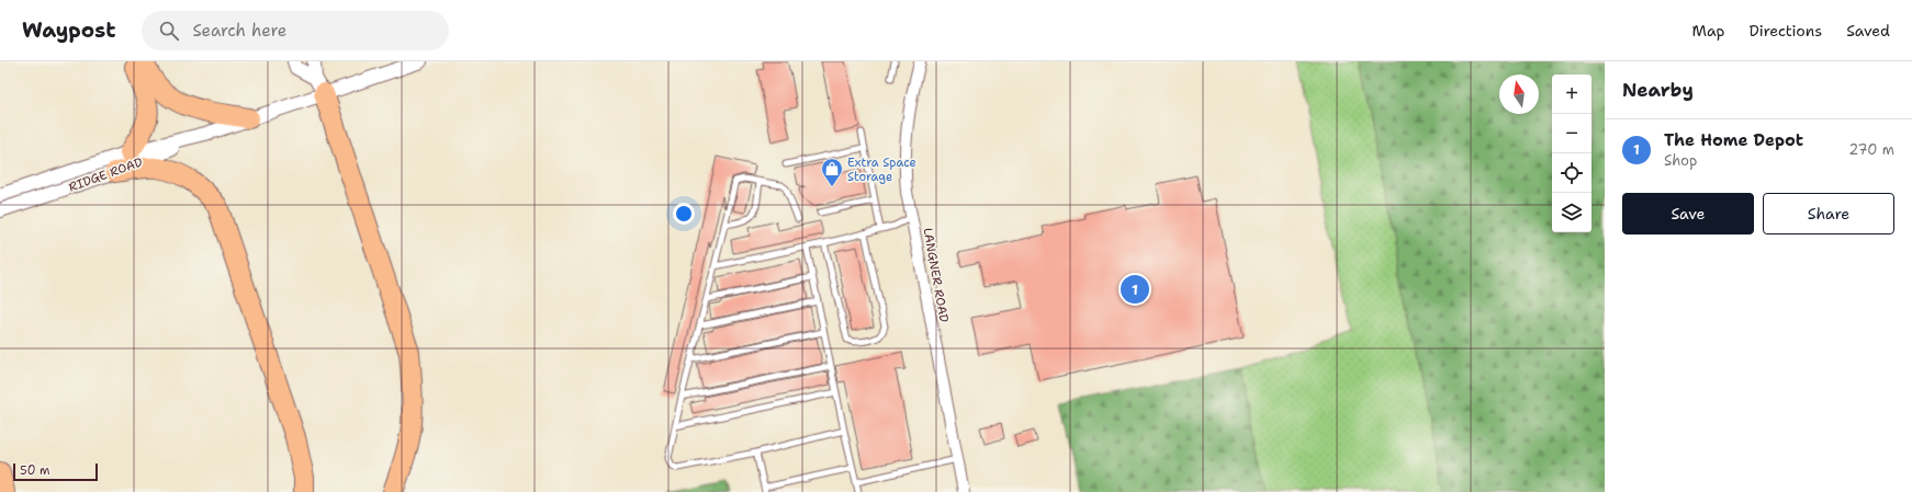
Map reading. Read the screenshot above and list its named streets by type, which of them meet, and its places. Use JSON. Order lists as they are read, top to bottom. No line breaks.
{"streets":{"street":["RIDGE ROAD","LANGNER ROAD"]},"places":{"shop":["Extra Space Storage"]},"scale_bar":"50 m","north":"top","page":{"header":"Waypost","search":"Search here","nav":["Map","Directions","Saved"],"heading":"Nearby","map_buttons":["+","−"],"list":[{"mark":"1","name":"The Home Depot","note":"Shop","value":"270 m"}],"buttons":["Save","Share"],"pins":"1","scale":"50 m"}}
